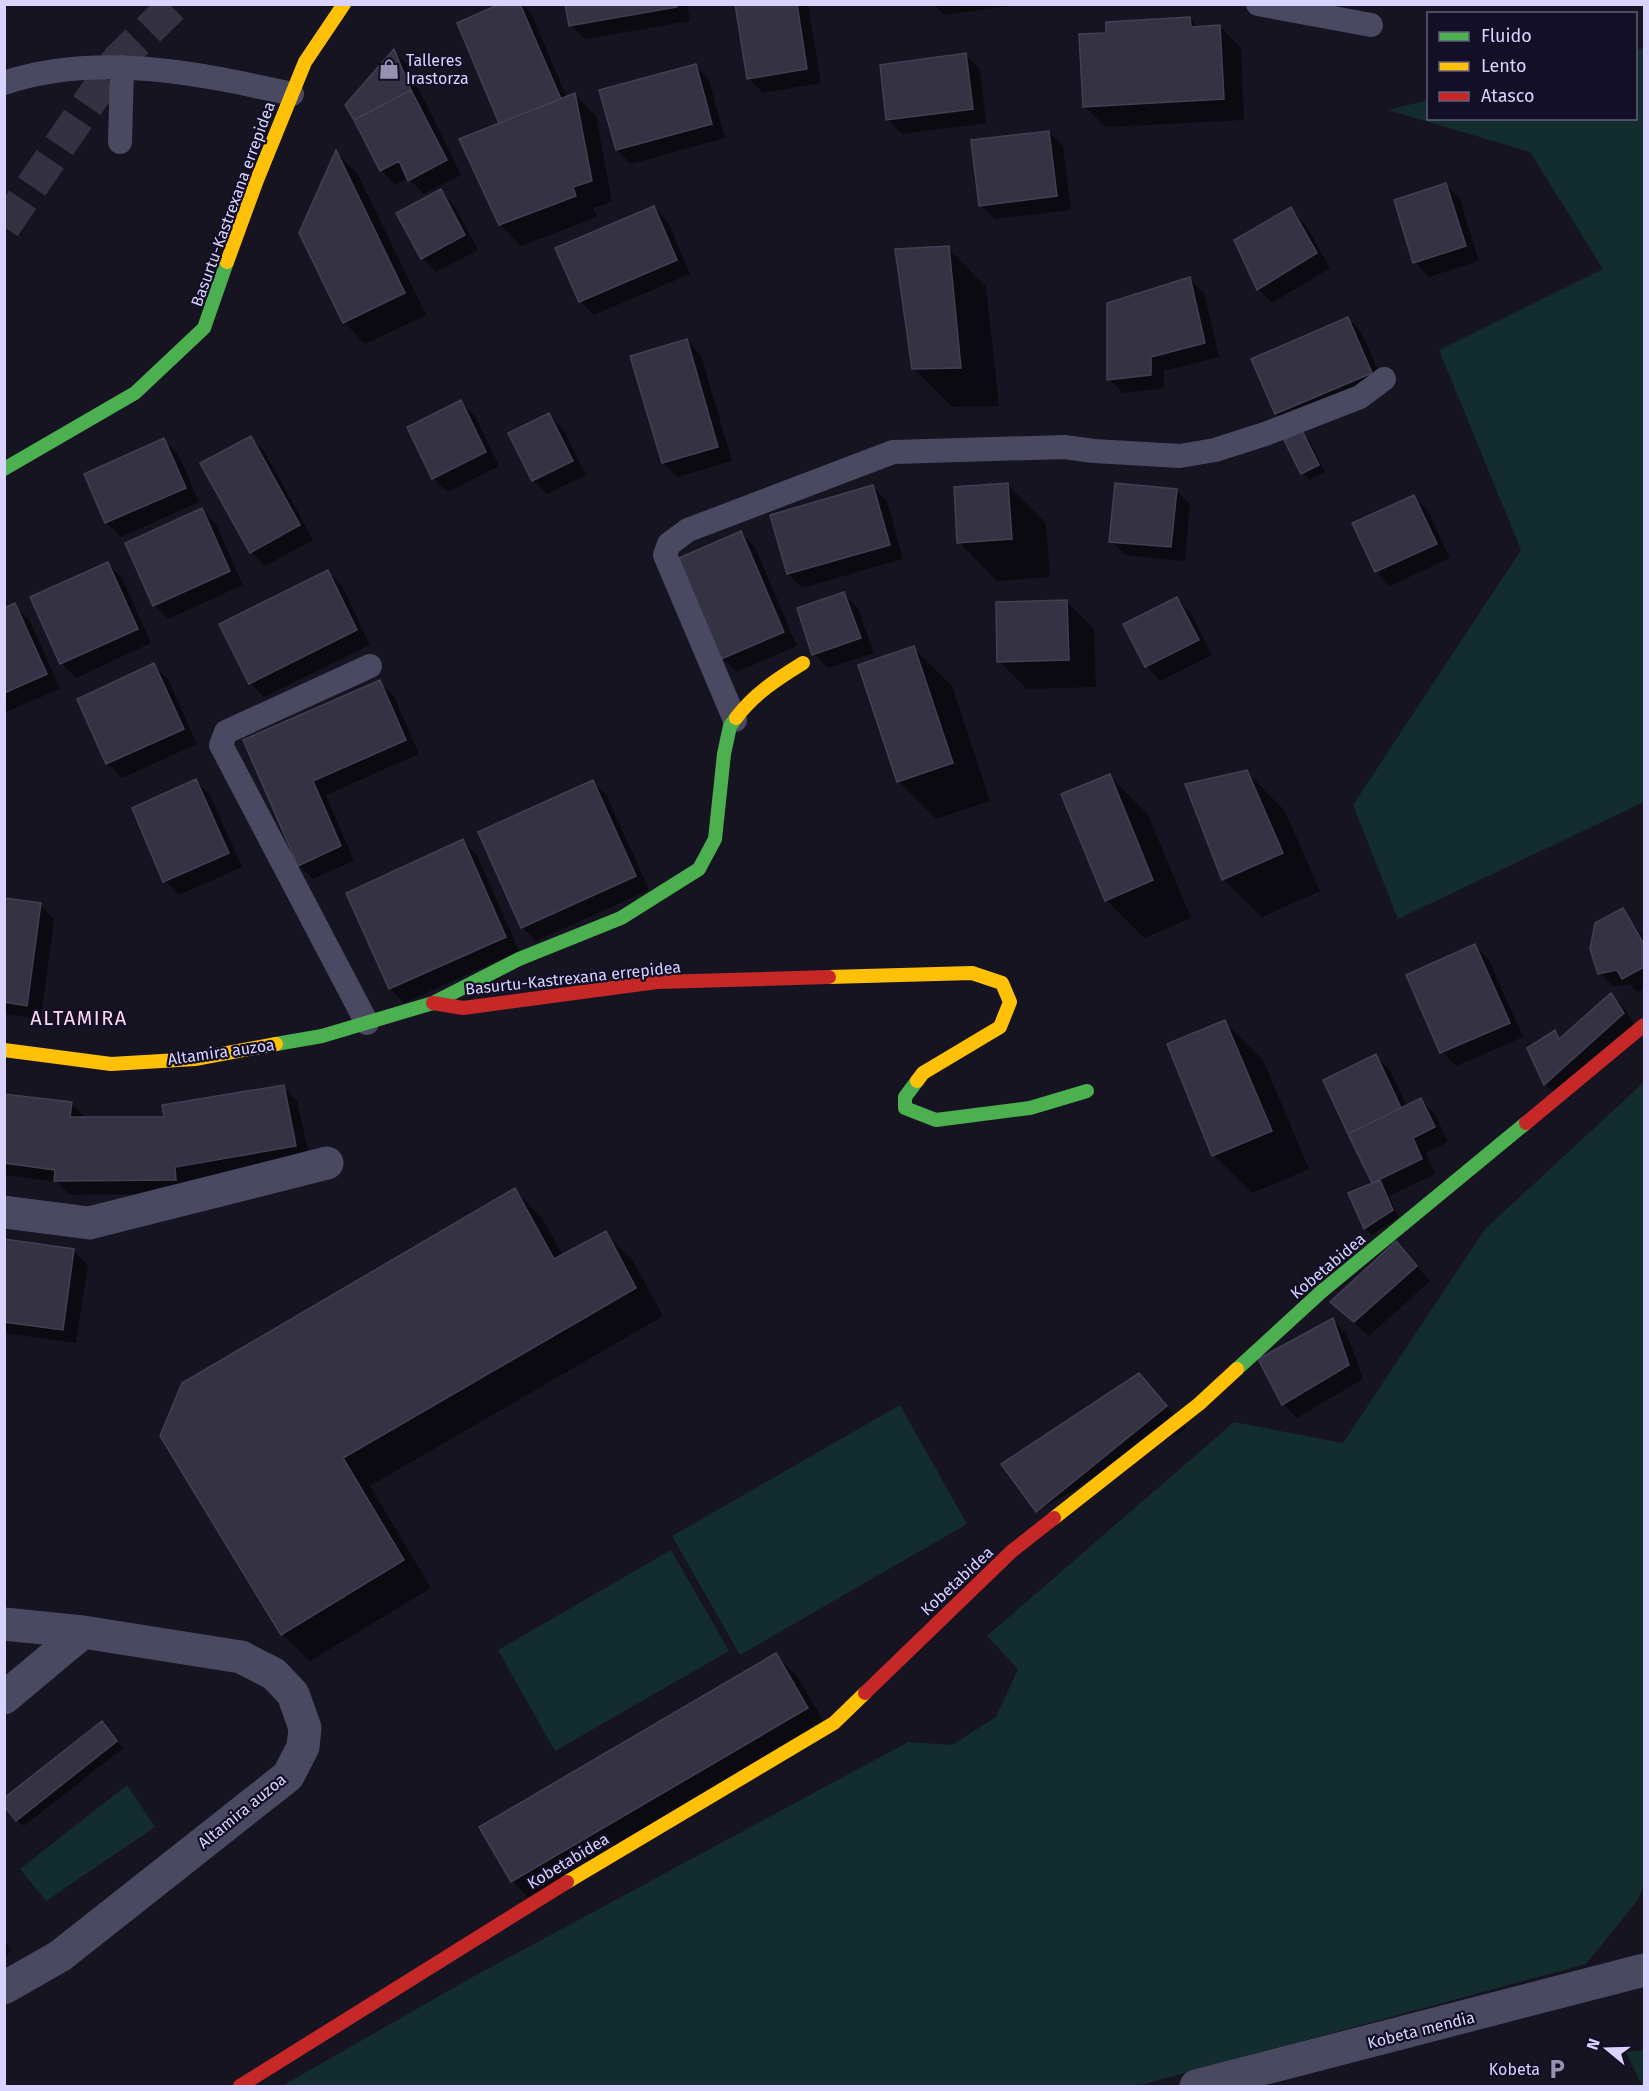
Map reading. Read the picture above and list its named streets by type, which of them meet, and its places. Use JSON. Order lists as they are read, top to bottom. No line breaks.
{"streets":{"street":["Basurtu-Kastrexana errepidea","Altamira auzoa","Kobetabidea","Kobeta mendia"]},"crossings":[["Basurtu-Kastrexana errepidea","Altamira auzoa"]],"districts":["ALTAMIRA"],"places":{"shop":["Talleres Irastorza"],"parking":["Kobeta"]},"legend":["Fluido","Lento","Atasco"],"north":"left"}
